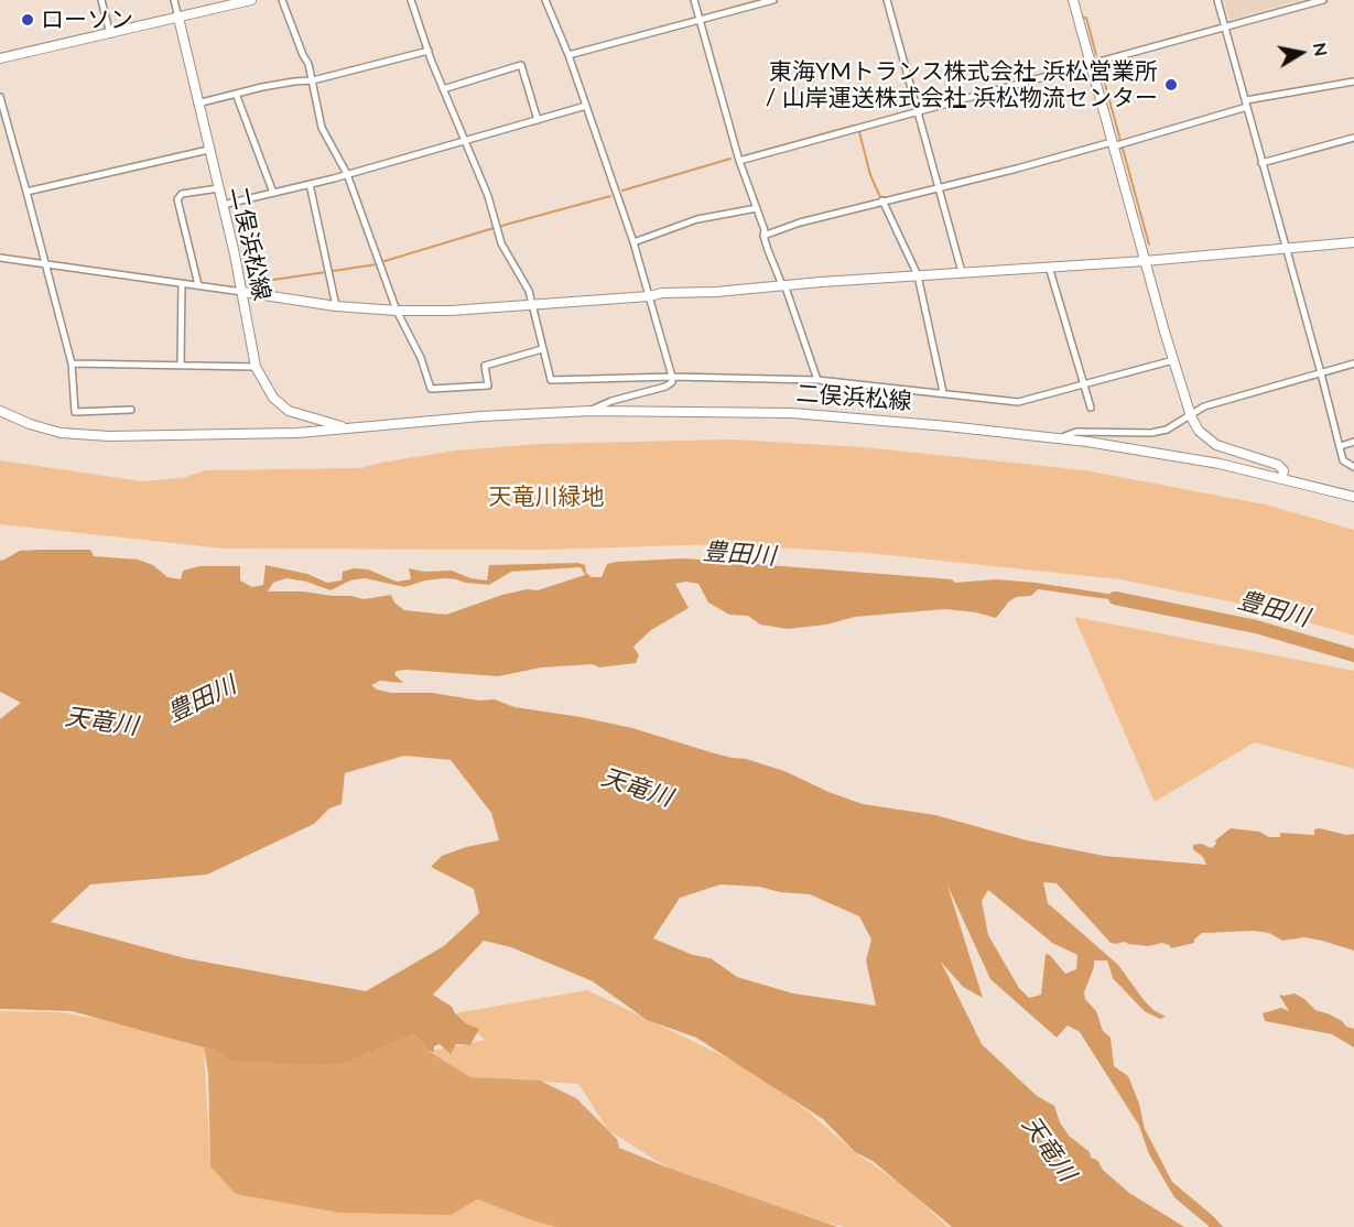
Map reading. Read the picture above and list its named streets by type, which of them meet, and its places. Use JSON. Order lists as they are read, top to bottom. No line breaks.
{"streets":{"main road":["二俣浜松線"]},"water":["豊田川","天竜川"],"parks":["天竜川緑地"],"places":["ローソン","東海YMトランス株式会社 浜松営業所 / 山岸運送株式会社 浜松物流センター"],"north":"right"}
